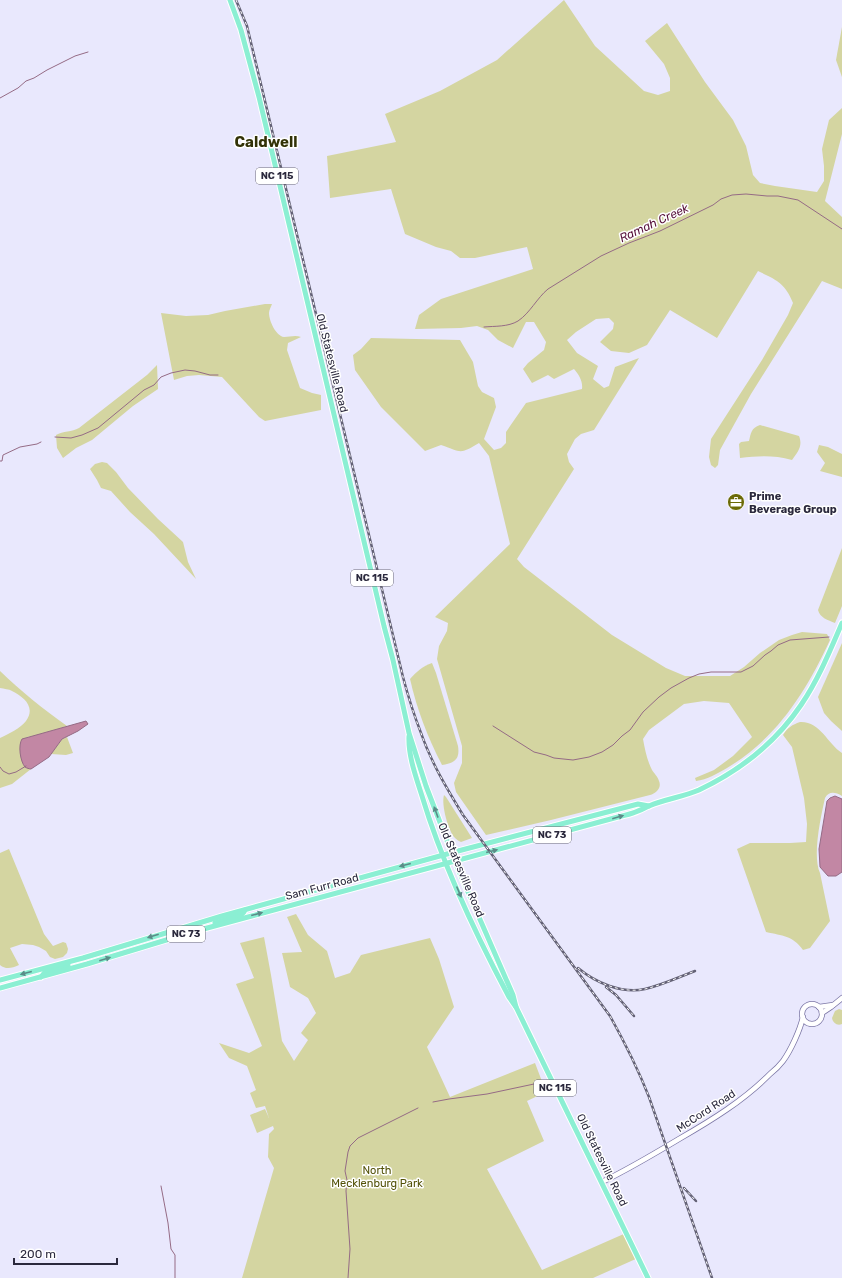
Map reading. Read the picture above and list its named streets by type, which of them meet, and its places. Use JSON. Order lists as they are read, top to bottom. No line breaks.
{"streets":{"main road":["NC 115","Old Statesville Road","NC 73","Sam Furr Road"],"street":["McCord Road"]},"crossings":[["Old Statesville Road","Sam Furr Road"],["Old Statesville Road","McCord Road"]],"districts":["Caldwell"],"water":["Ramah Creek"],"parks":["North Mecklenburg Park"],"places":{"office":["Prime Beverage Group"]},"scale_bar":"200 m"}
